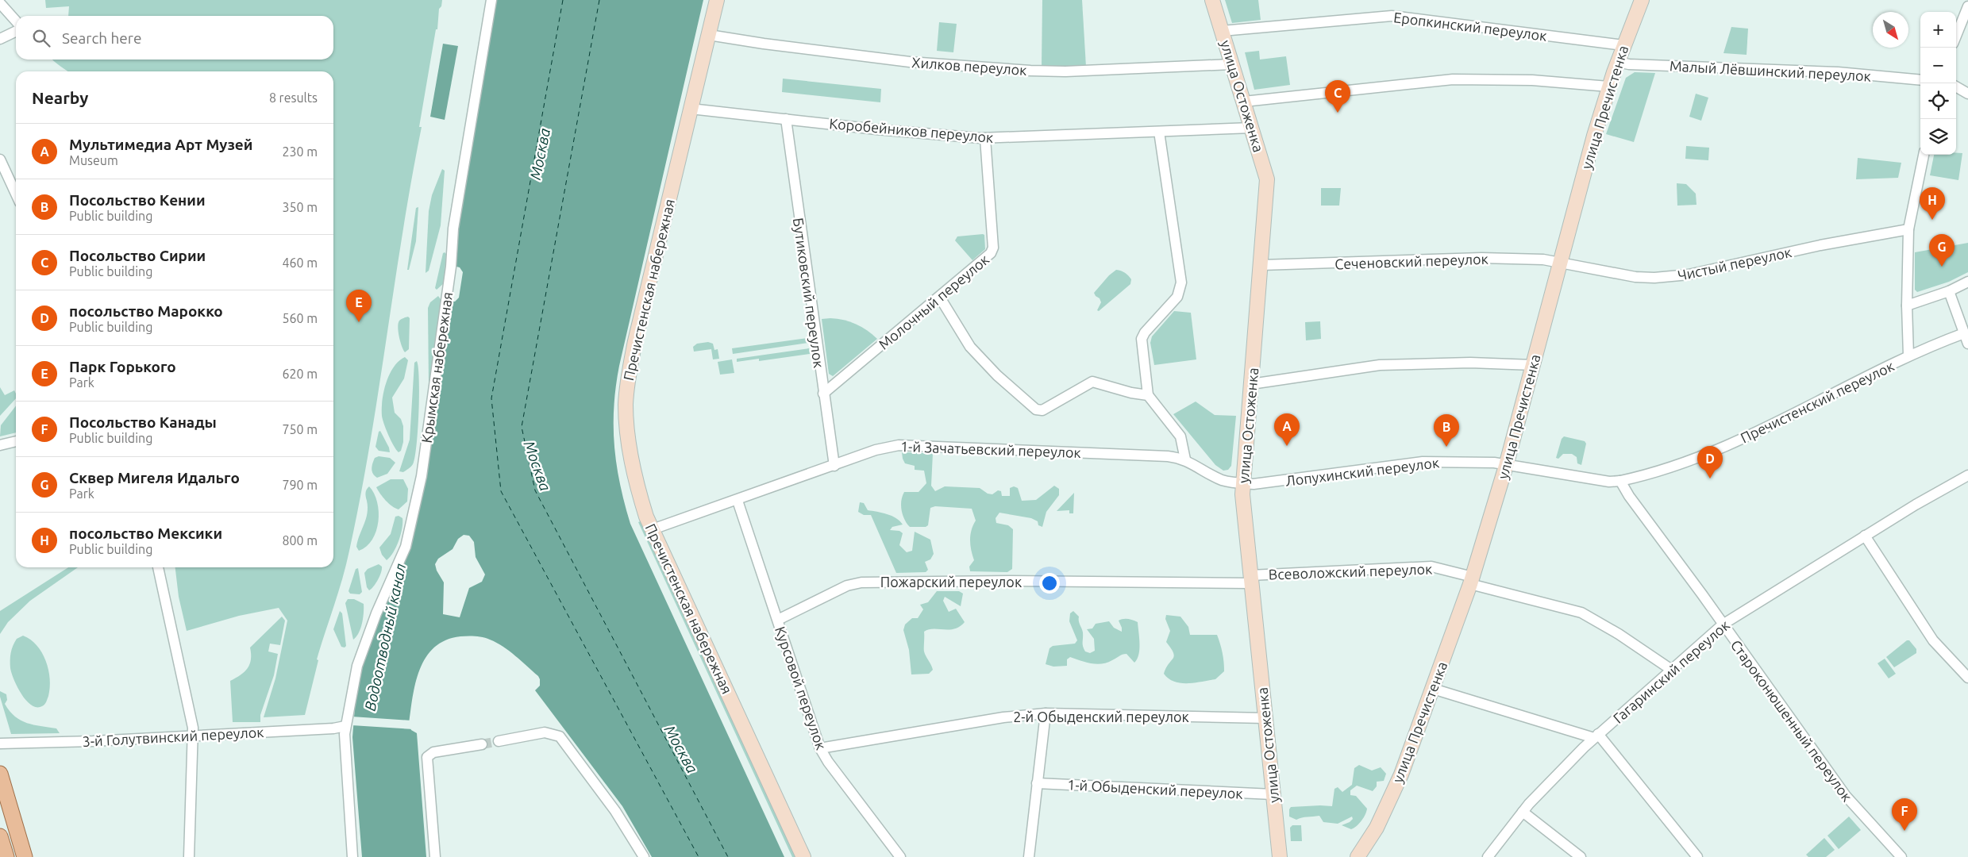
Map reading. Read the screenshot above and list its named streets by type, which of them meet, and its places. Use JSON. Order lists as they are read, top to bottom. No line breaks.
{"streets":{"main road":["улица Остоженка","улица Пречистенка","Пречистенская набережная"],"street":["Еропкинский переулок","Хилков переулок","Малый Лёвшинский переулок","Коробейников переулок","Сеченовский переулок","Чистый переулок","Бутиковский переулок","Молочный переулок","Крымская набережная","Пречистенский переулок","1-й Зачатьевский переулок","Лопухинский переулок","Всеволожский переулок","Пожарский переулок","Гагаринский переулок","Курсовой переулок","2-й Обыденский переулок","Староконюшенный переулок","3-й Голутвинский переулок","1-й Обыденский переулок"]},"crossings":[["Еропкинский переулок","улица Остоженка"],["Еропкинский переулок","улица Пречистенка"],["Хилков переулок","улица Остоженка"],["Хилков переулок","Пречистенская набережная"],["Малый Лёвшинский переулок","улица Пречистенка"],["улица Остоженка","Коробейников переулок"],["улица Остоженка","Сеченовский переулок"],["улица Остоженка","1-й Зачатьевский переулок"],["улица Остоженка","Лопухинский переулок"],["улица Остоженка","Всеволожский переулок"],["улица Остоженка","Пожарский переулок"],["улица Остоженка","2-й Обыденский переулок"],["улица Остоженка","1-й Обыденский переулок"],["улица Пречистенка","Сеченовский переулок"],["улица Пречистенка","Чистый переулок"],["улица Пречистенка","Пречистенский переулок"],["улица Пречистенка","Лопухинский переулок"],["улица Пречистенка","Всеволожский переулок"],["Коробейников переулок","Пречистенская набережная"],["Коробейников переулок","Бутиковский переулок"],["Коробейников переулок","Молочный переулок"],["Сеченовский переулок","Чистый переулок"],["Пречистенская набережная","1-й Зачатьевский переулок"],["Бутиковский переулок","Молочный переулок"],["Бутиковский переулок","1-й Зачатьевский переулок"],["Крымская набережная","3-й Голутвинский переулок"],["Пречистенский переулок","Лопухинский переулок"],["Пречистенский переулок","Староконюшенный переулок"],["1-й Зачатьевский переулок","Лопухинский переулок"],["1-й Зачатьевский переулок","Курсовой переулок"],["Всеволожский переулок","Пожарский переулок"],["Всеволожский переулок","Гагаринский переулок"],["Пожарский переулок","Курсовой переулок"],["Гагаринский переулок","Староконюшенный переулок"],["Курсовой переулок","2-й Обыденский переулок"]],"water":["Москва","Водоотводный канал"],"north":"bottom right","page":{"map_buttons":["+","−"],"search":"Search here","heading":["Nearby","8 results"],"pins":["C","H","G","E","A","B","D","F"],"list":[{"mark":"A","name":"Мультимедиа Арт Музей","note":"Museum","value":"230 m"},{"mark":"B","name":"Посольство Кении","note":"Public building","value":"350 m"},{"mark":"C","name":"Посольство Сирии","note":"Public building","value":"460 m"},{"mark":"D","name":"посольство Марокко","note":"Public building","value":"560 m"},{"mark":"E","name":"Парк Горького","note":"Park","value":"620 m"},{"mark":"F","name":"Посольство Канады","note":"Public building","value":"750 m"},{"mark":"G","name":"Сквер Мигеля Идальго","note":"Park","value":"790 m"},{"mark":"H","name":"посольство Мексики","note":"Public building","value":"800 m"}]}}
